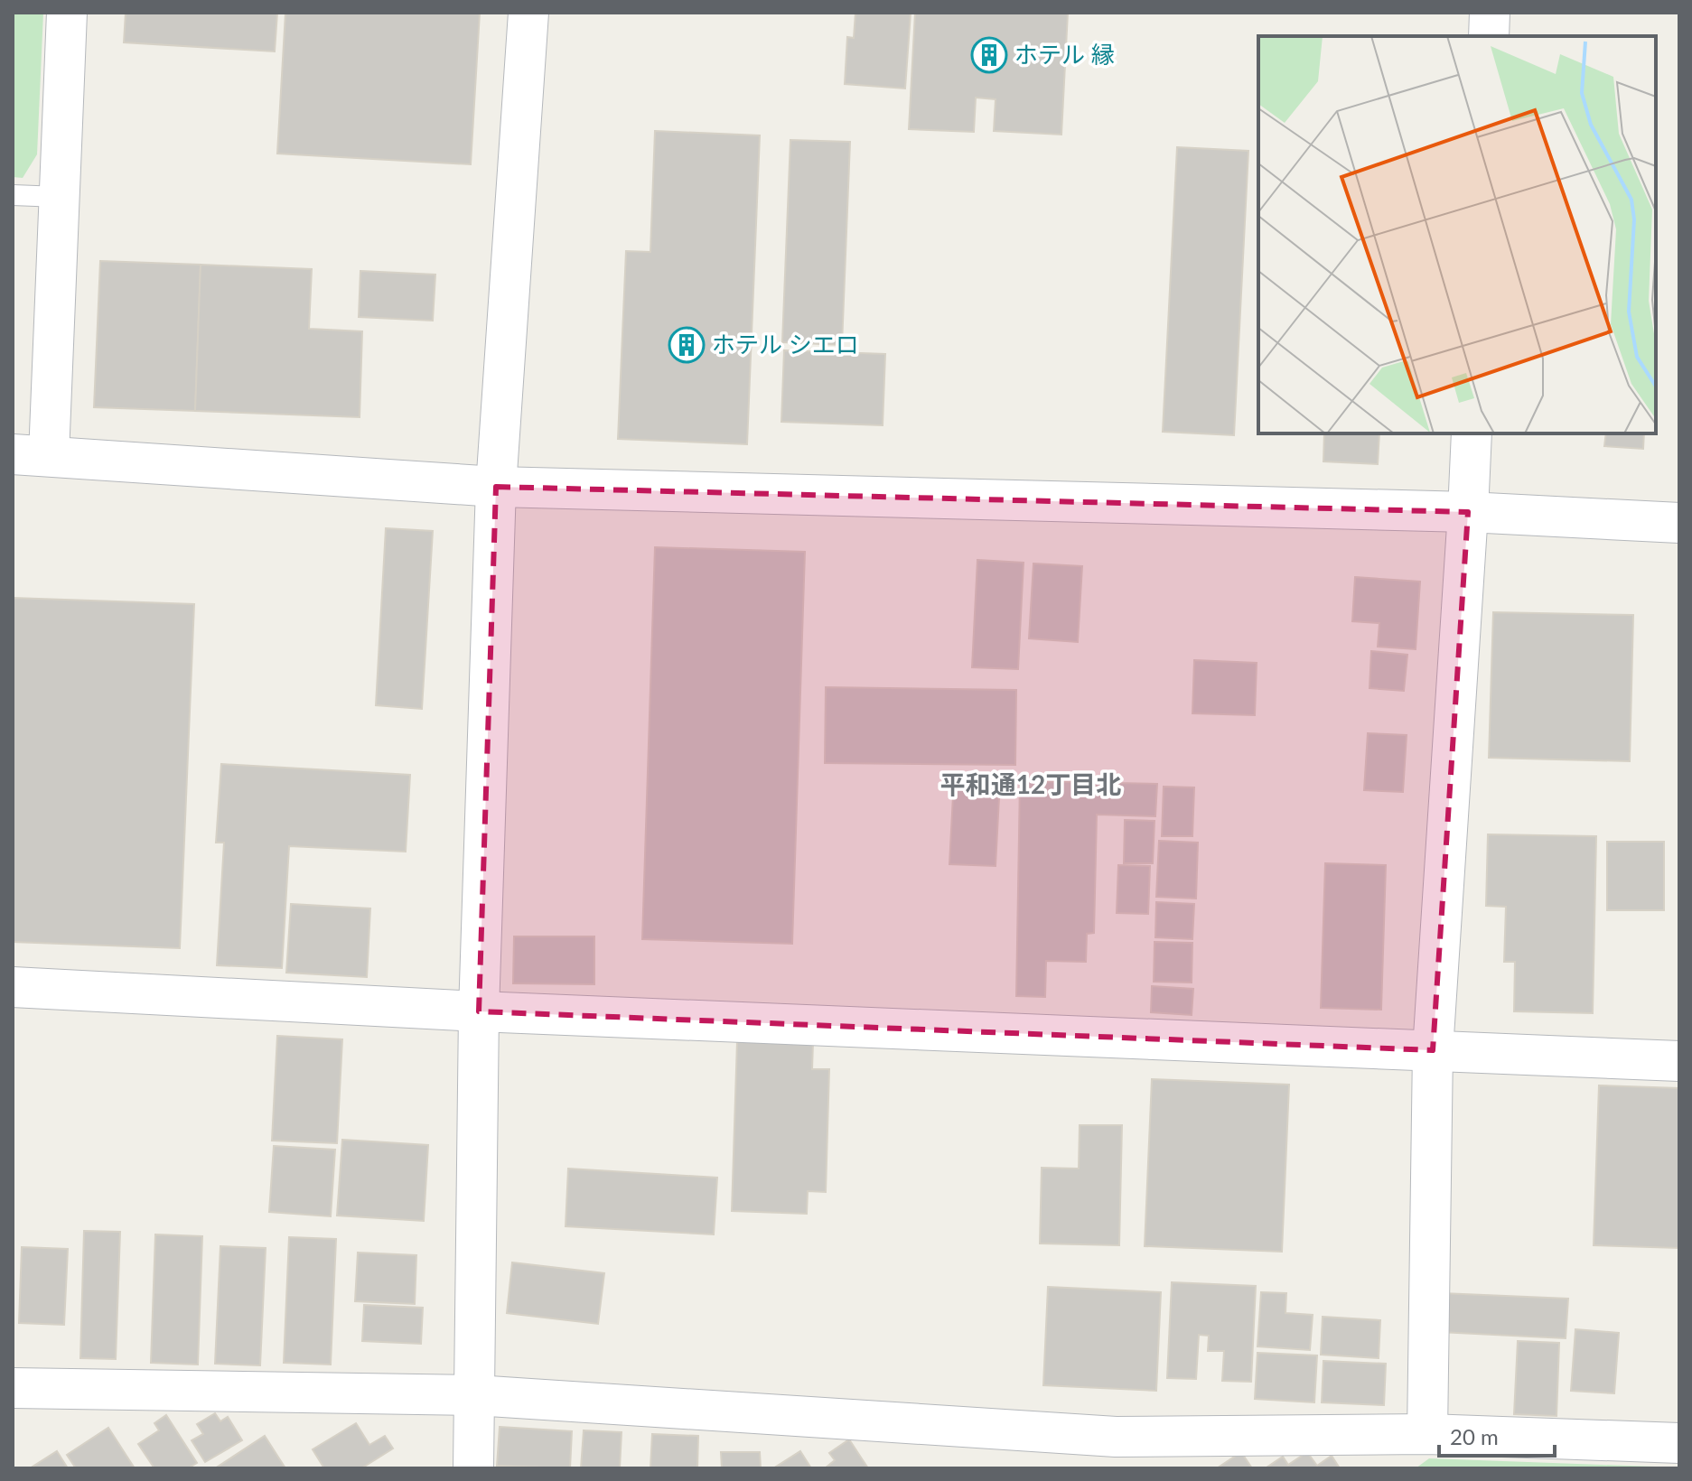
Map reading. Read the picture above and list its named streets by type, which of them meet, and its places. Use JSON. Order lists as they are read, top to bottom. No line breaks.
{"districts":["平和通12丁目北"],"places":{"building":["ホテル 縁","ホテル シエロ"]},"scale_bar":"20 m"}
